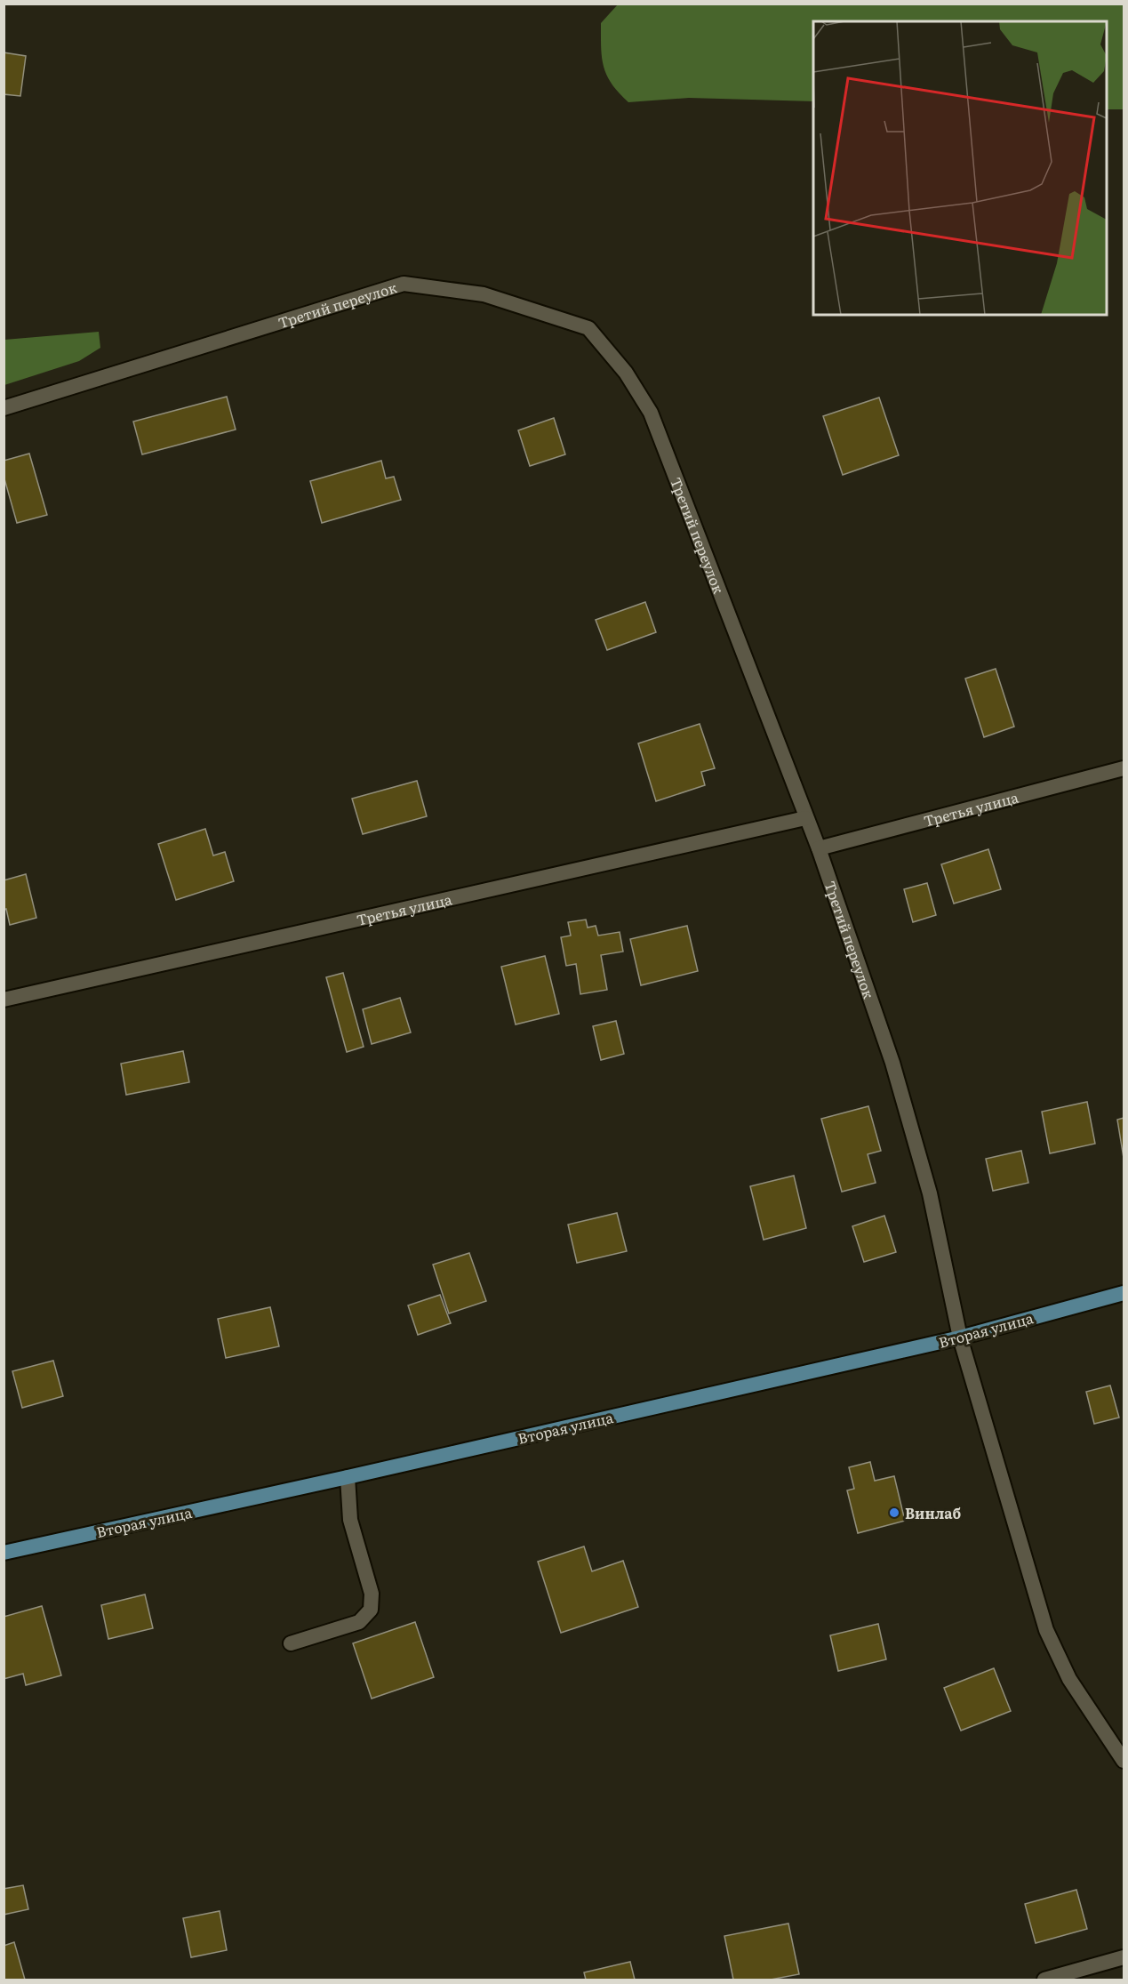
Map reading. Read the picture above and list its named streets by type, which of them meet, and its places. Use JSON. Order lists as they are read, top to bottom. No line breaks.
{"streets":{"main road":["Вторая улица"],"street":["Третий переулок","Третья улица"]},"crossings":[["Третий переулок","Третья улица"],["Третий переулок","Вторая улица"]],"places":["Винлаб"]}
